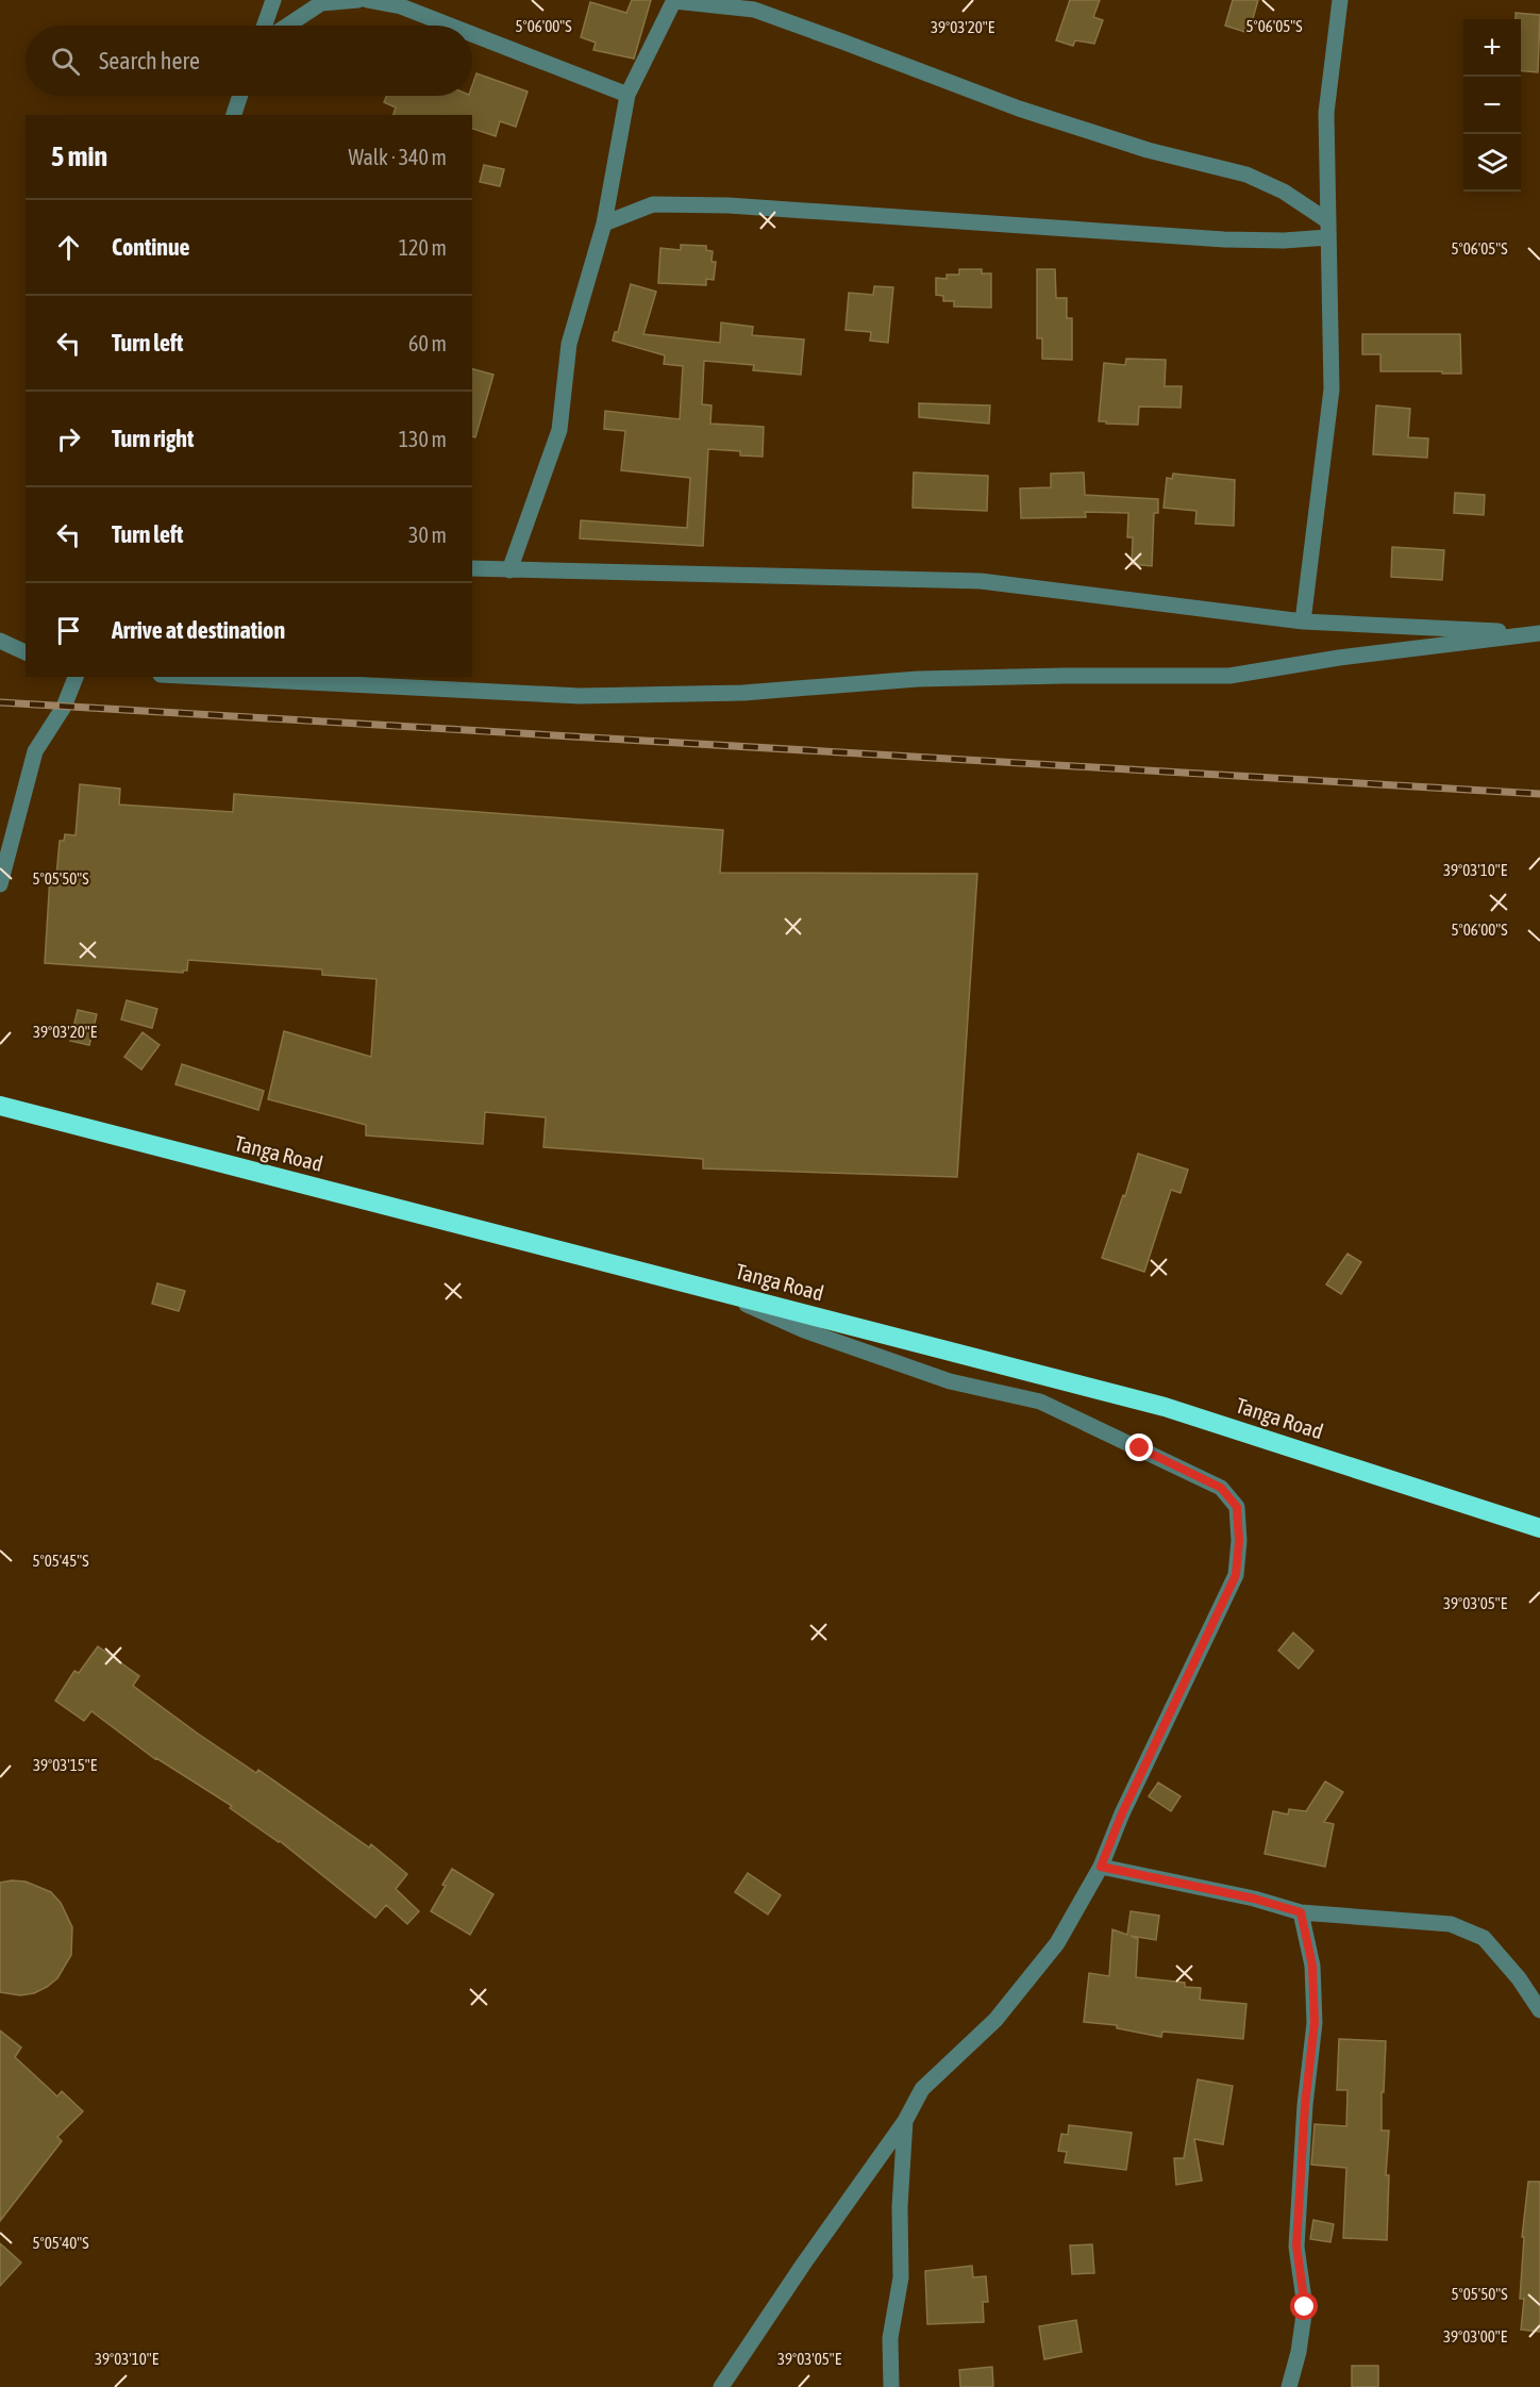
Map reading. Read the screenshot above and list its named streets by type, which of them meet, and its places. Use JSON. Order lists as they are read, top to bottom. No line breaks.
{"streets":{"highway":["Tanga Road"]},"page":{"map_buttons":["+","−"],"search":"Search here","heading":["5 min","Walk · 340 m"],"list":[["Continue","120 m"],["Turn left","60 m"],["Turn right","130 m"],["Turn left","30 m"],"Arrive at destination"]},"coordinates":["5°06'00\"S","5°06'05\"S","39°03'20\"E","39°03'10\"E","5°05'50\"S","5°05'45\"S","39°03'05\"E","39°03'15\"E","5°05'40\"S","39°03'00\"E"]}
